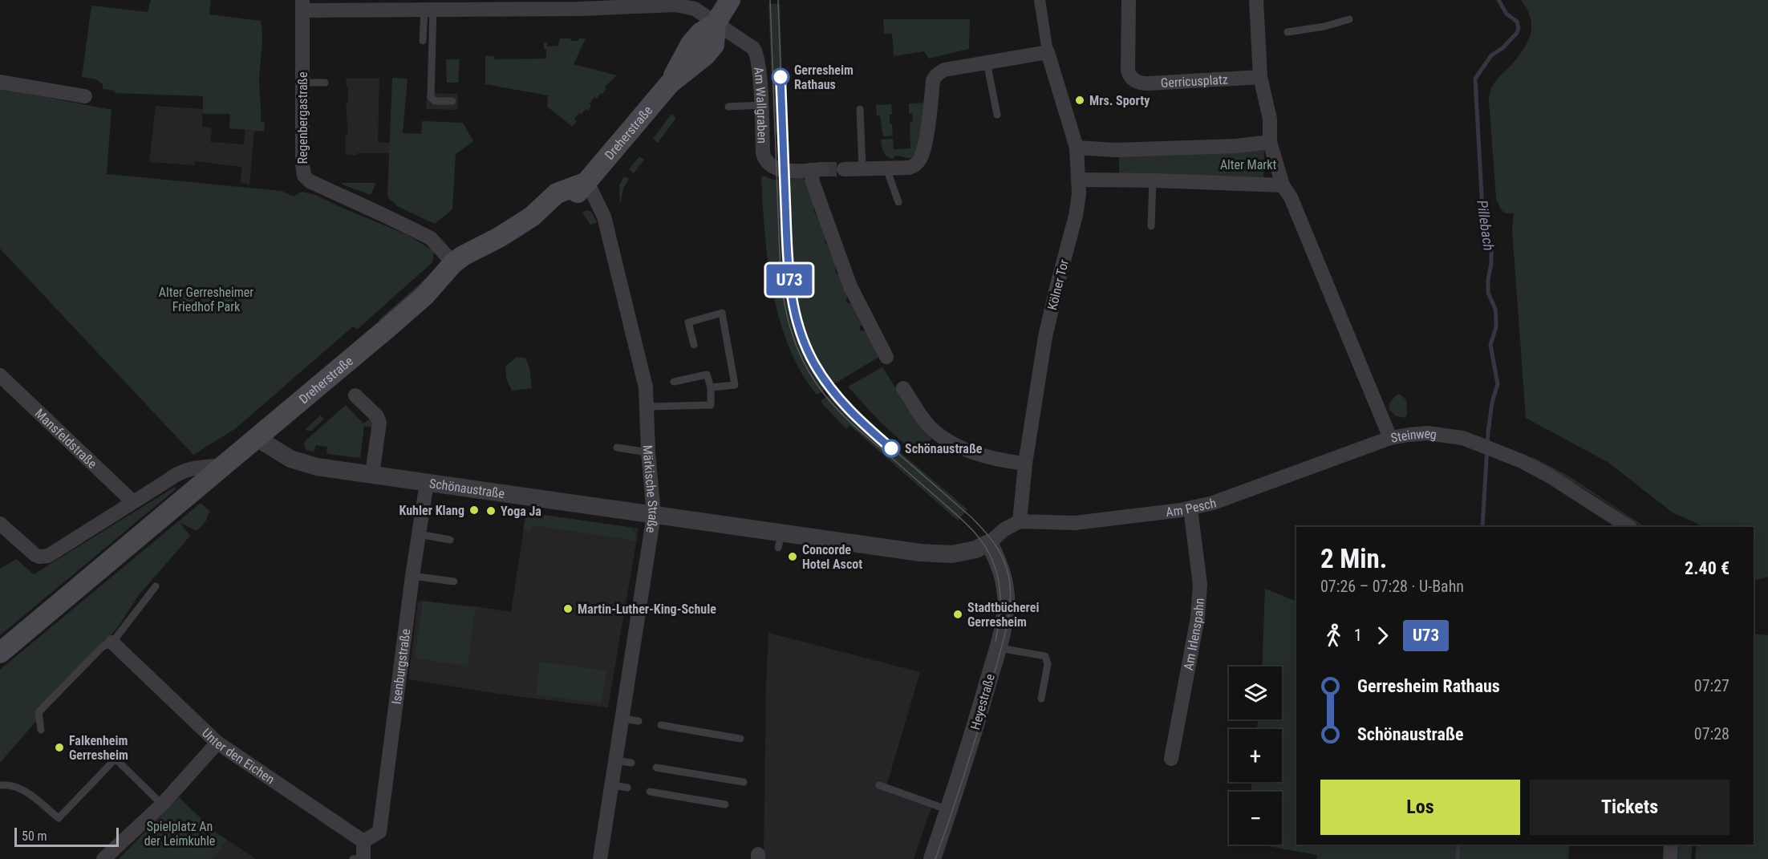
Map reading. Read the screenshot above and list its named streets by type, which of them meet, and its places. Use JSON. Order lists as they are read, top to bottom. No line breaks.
{"streets":{"main road":["Dreherstraße"],"street":["Gerricusplatz","Am Wallgraben","Regenbergastraße","Kölner Tor","Steinweg","Mansfeldstraße","Schönaustraße","Märkische Straße","Am Pesch","Am Irlenspahn","Isenburgstraße","Heyestraße","Unter den Eichen"]},"crossings":[["Am Wallgraben","Regenbergastraße"],["Am Wallgraben","Dreherstraße"],["Regenbergastraße","Dreherstraße"],["Dreherstraße","Schönaustraße"],["Dreherstraße","Märkische Straße"],["Kölner Tor","Am Pesch"],["Steinweg","Am Pesch"],["Schönaustraße","Märkische Straße"],["Schönaustraße","Isenburgstraße"],["Schönaustraße","Heyestraße"],["Am Pesch","Am Irlenspahn"],["Isenburgstraße","Unter den Eichen"]],"water":["Pillebach"],"parks":["Alter Markt","Alter Gerresheimer Friedhof Park","Spielplatz An der Leimkuhle"],"places":["Gerresheim Rathaus","Mrs. Sporty","Schönaustraße","Kuhler Klang","Yoga Ja","Concorde Hotel Ascot","Martin-Luther-King-Schule","Stadtbücherei Gerresheim","Falkenheim Gerresheim"],"lines":["metro line U73"],"scale_bar":"50 m","page":{"on_map":"U73","heading":["2 Min.","07:26 – 07:28 · U-Bahn","2.40 €"],"legs":["1","U73"],"list":[{"name":"Gerresheim Rathaus","value":"07:27"},{"name":"Schönaustraße","value":"07:28"}],"map_buttons":["+","−"],"buttons":["Los","Tickets"],"scale":"50 m"}}
